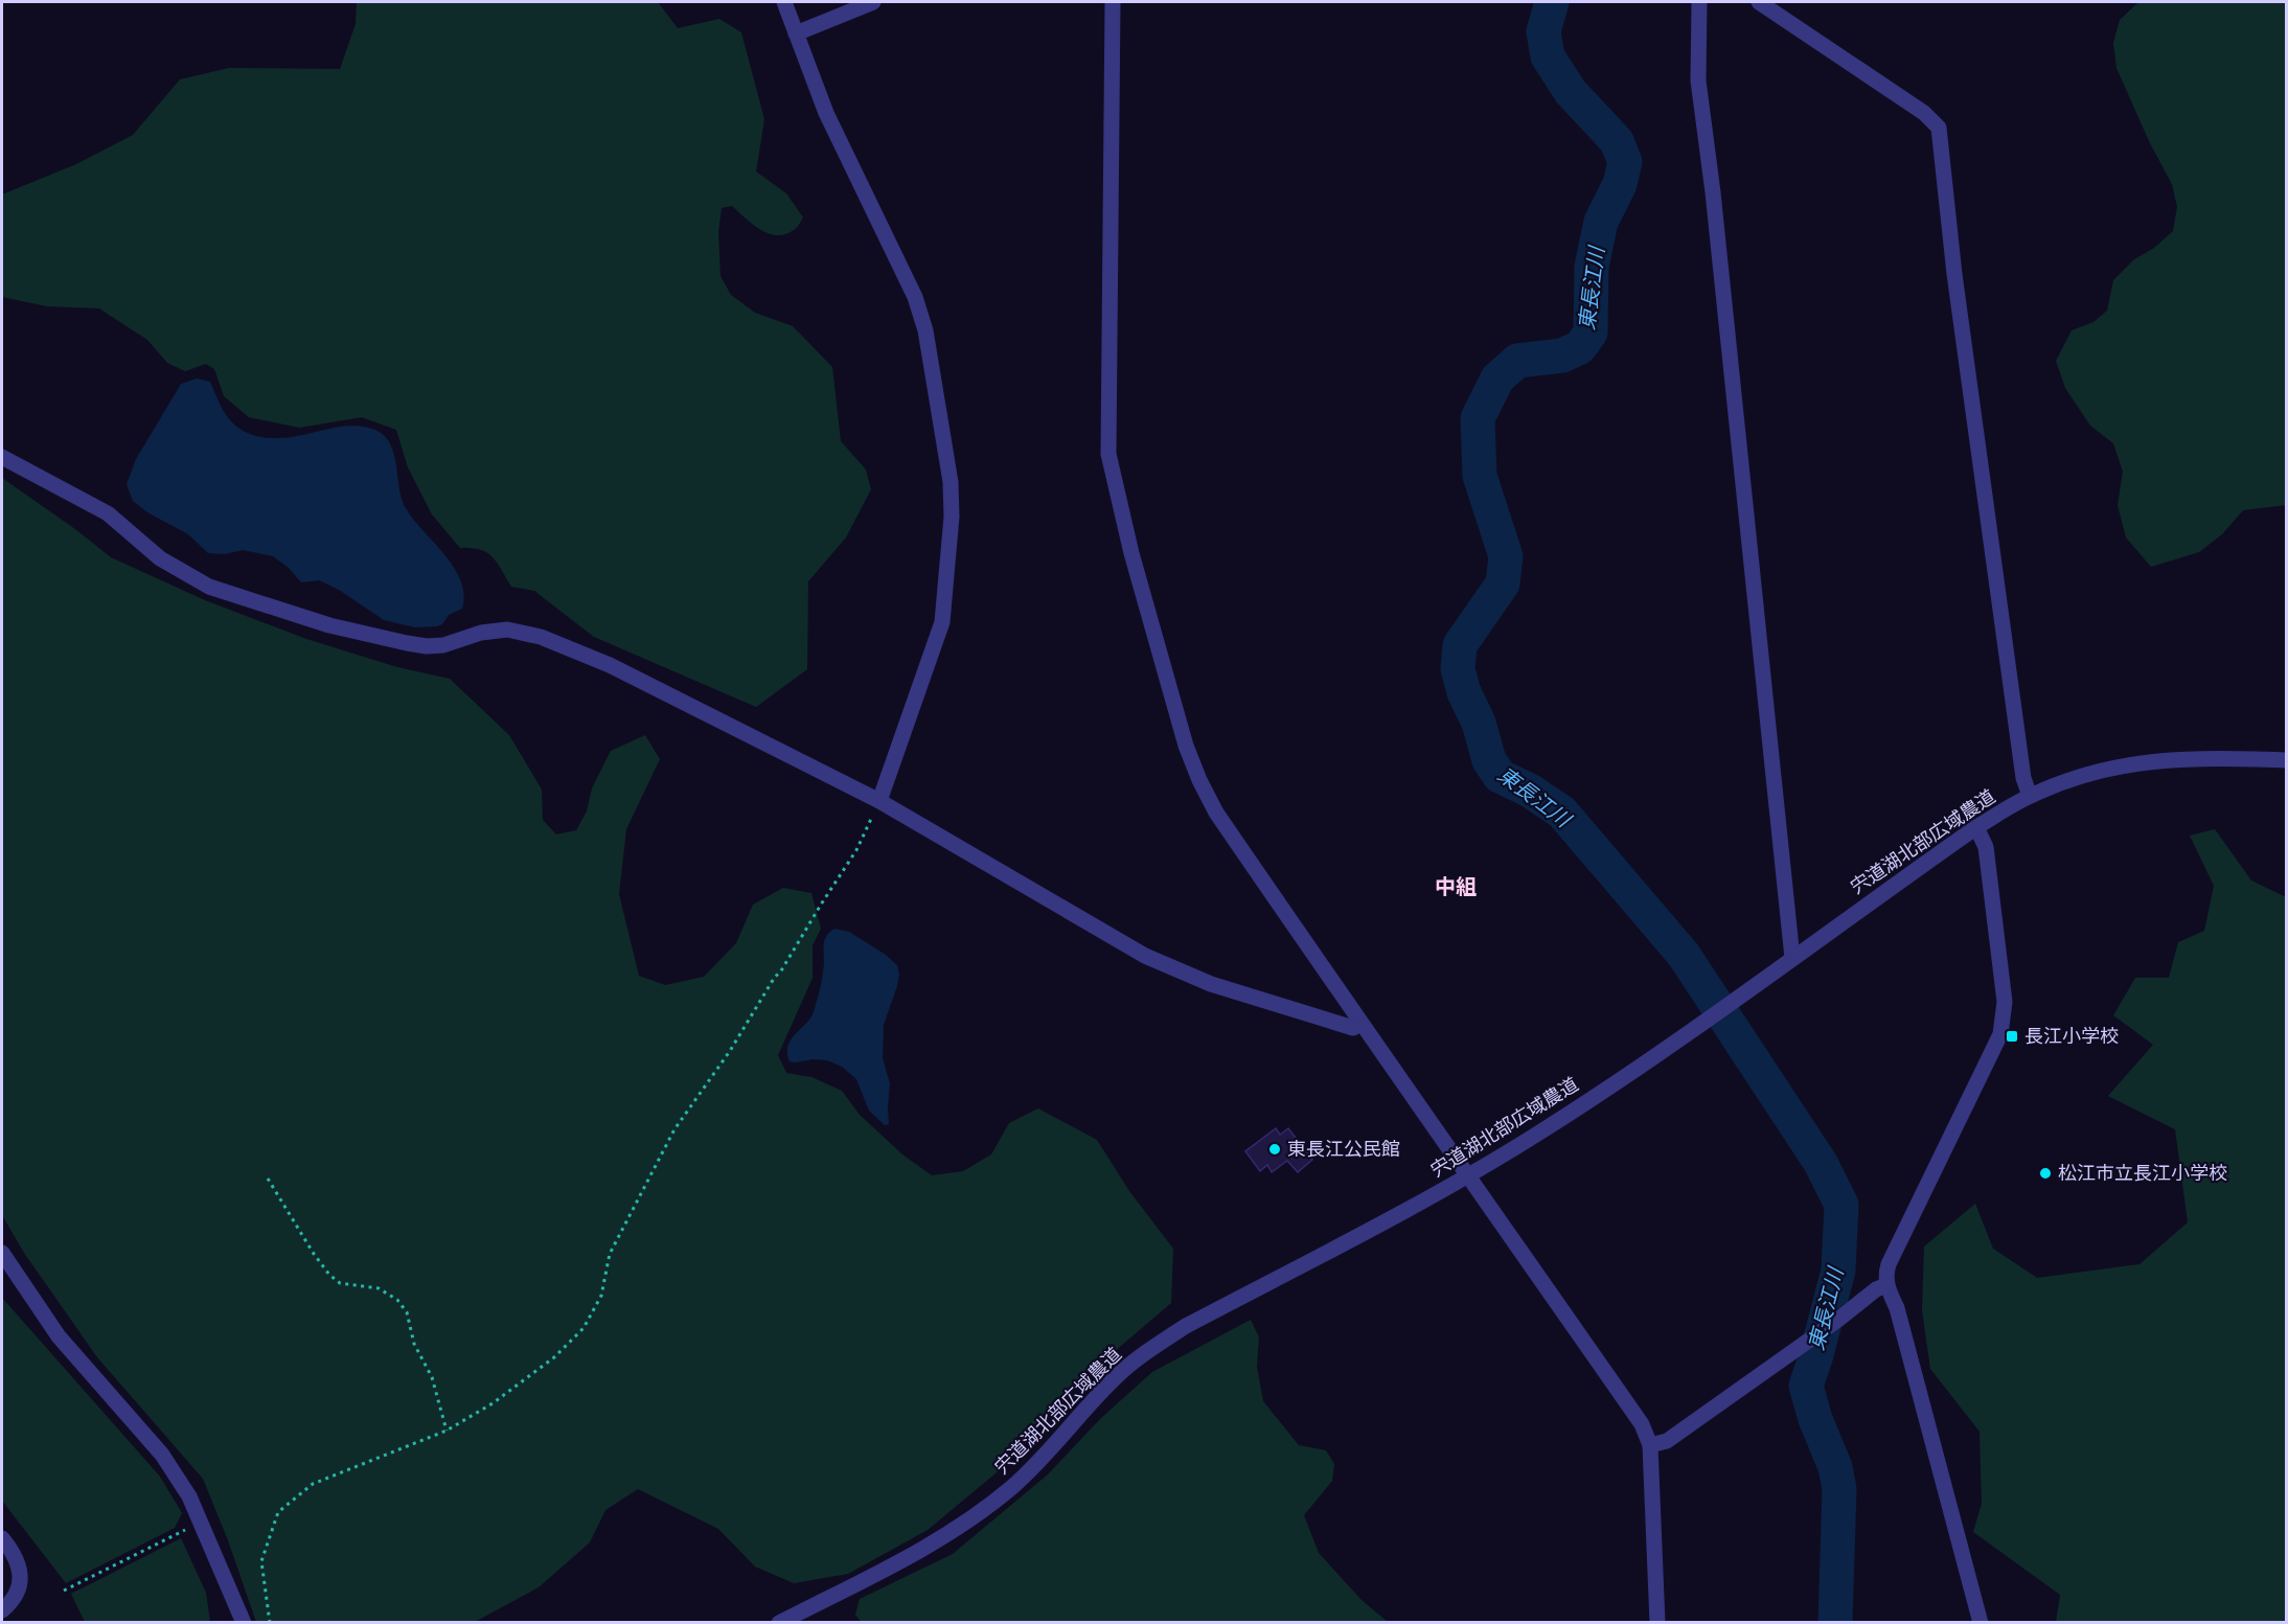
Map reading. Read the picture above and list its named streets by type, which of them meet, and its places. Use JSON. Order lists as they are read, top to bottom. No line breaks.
{"streets":{"street":["宍道湖北部広域農道"]},"districts":["中組"],"water":["東長江川"],"places":{"transit":["長江小学校"],"other":["東長江公民館","松江市立長江小学校"]}}
